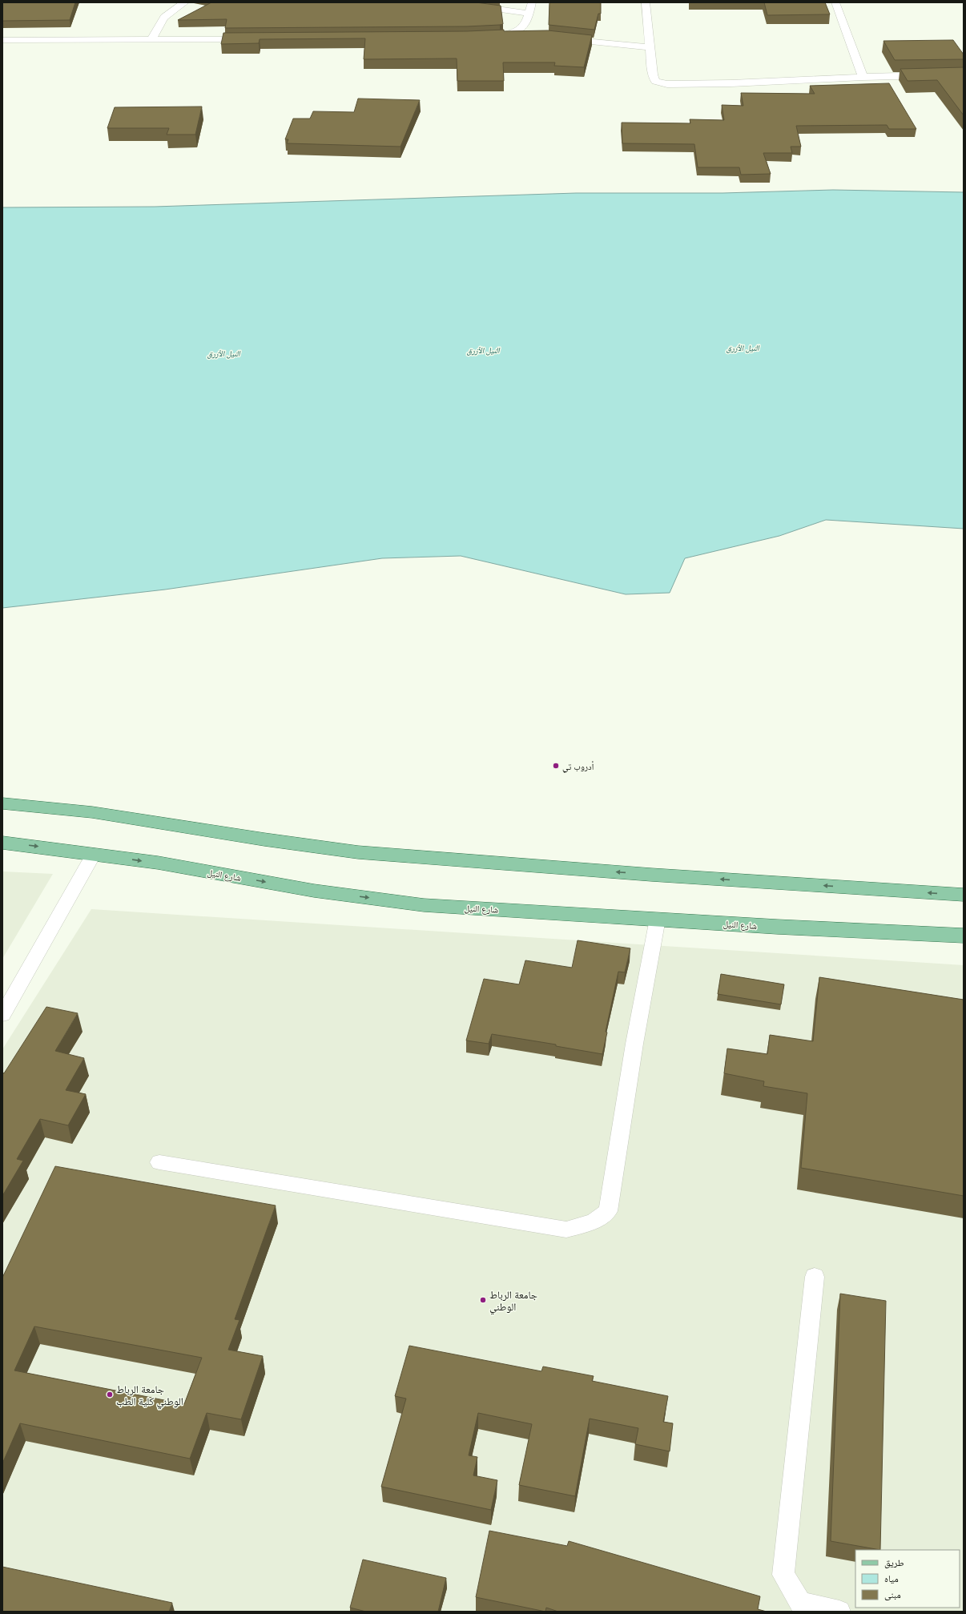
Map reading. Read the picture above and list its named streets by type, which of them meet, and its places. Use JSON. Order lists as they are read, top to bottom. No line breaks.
{"streets":{"main road":["شارع النيل"]},"water":["النيل الأزرق"],"places":["أدروب تي","جامعة الرباط الوطني","جامعة الرباط الوطني كلية الطب"],"legend":["طريق","مياه","مبنى"]}
